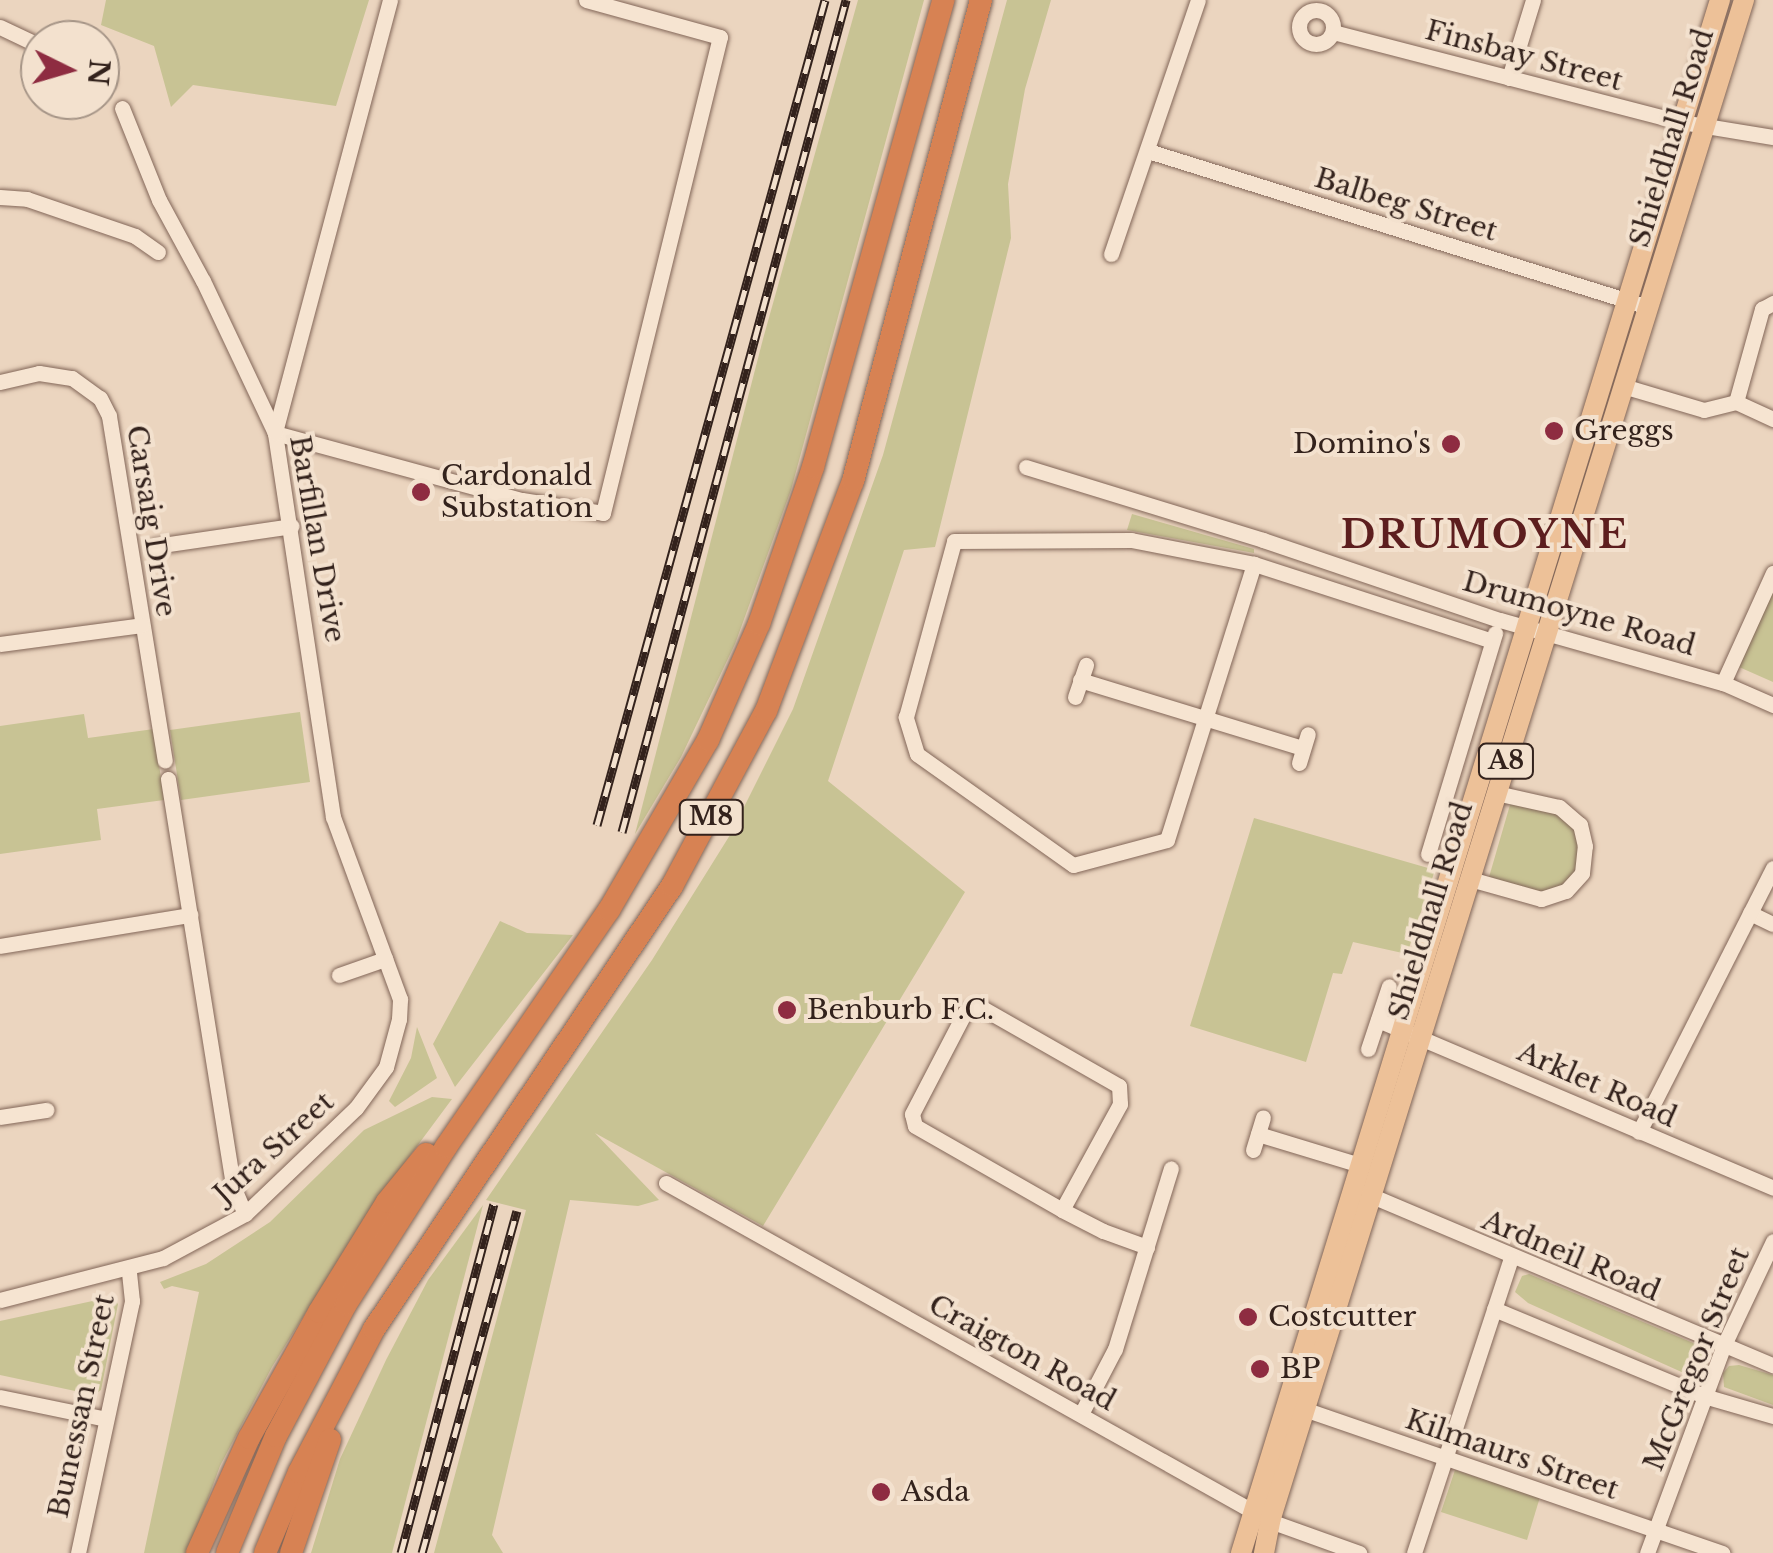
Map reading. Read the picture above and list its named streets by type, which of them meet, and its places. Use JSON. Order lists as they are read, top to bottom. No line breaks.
{"streets":{"highway":["M8"],"main road":["Shieldhall Road","A8"],"street":["Finsbay Street","Balbeg Street","Carsaig Drive","Barfillan Drive","Drumoyne Road","Arklet Road","Jura Street","Ardneil Road","Craigton Road","McGregor Street","Bunessan Street","Kilmaurs Street"]},"crossings":[["Finsbay Street","Shieldhall Road"],["Shieldhall Road","Balbeg Street"],["Shieldhall Road","Drumoyne Road"],["Shieldhall Road","Arklet Road"],["Shieldhall Road","Ardneil Road"],["Shieldhall Road","Craigton Road"],["Shieldhall Road","Kilmaurs Street"],["Barfillan Drive","Jura Street"],["Jura Street","Bunessan Street"],["Ardneil Road","McGregor Street"],["McGregor Street","Kilmaurs Street"]],"districts":["DRUMOYNE"],"places":["Greggs","Domino's","Cardonald Substation","Benburb F.C.","Costcutter","BP","Asda"],"north":"right"}
